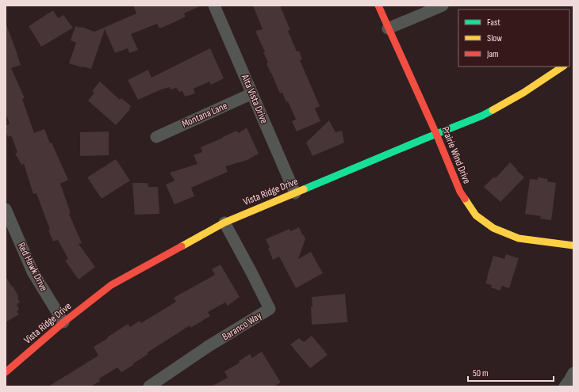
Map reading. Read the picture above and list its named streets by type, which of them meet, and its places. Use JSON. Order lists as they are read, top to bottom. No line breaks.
{"streets":{"street":["Alta Vista Drive","Montana Lane","Prairie Wind Drive","Vista Ridge Drive","Red Hawk Drive","Baranco Way"]},"crossings":[["Alta Vista Drive","Montana Lane"],["Alta Vista Drive","Vista Ridge Drive"],["Prairie Wind Drive","Vista Ridge Drive"],["Vista Ridge Drive","Red Hawk Drive"],["Vista Ridge Drive","Baranco Way"]],"legend":["Fast","Slow","Jam"],"scale_bar":"50 m"}
